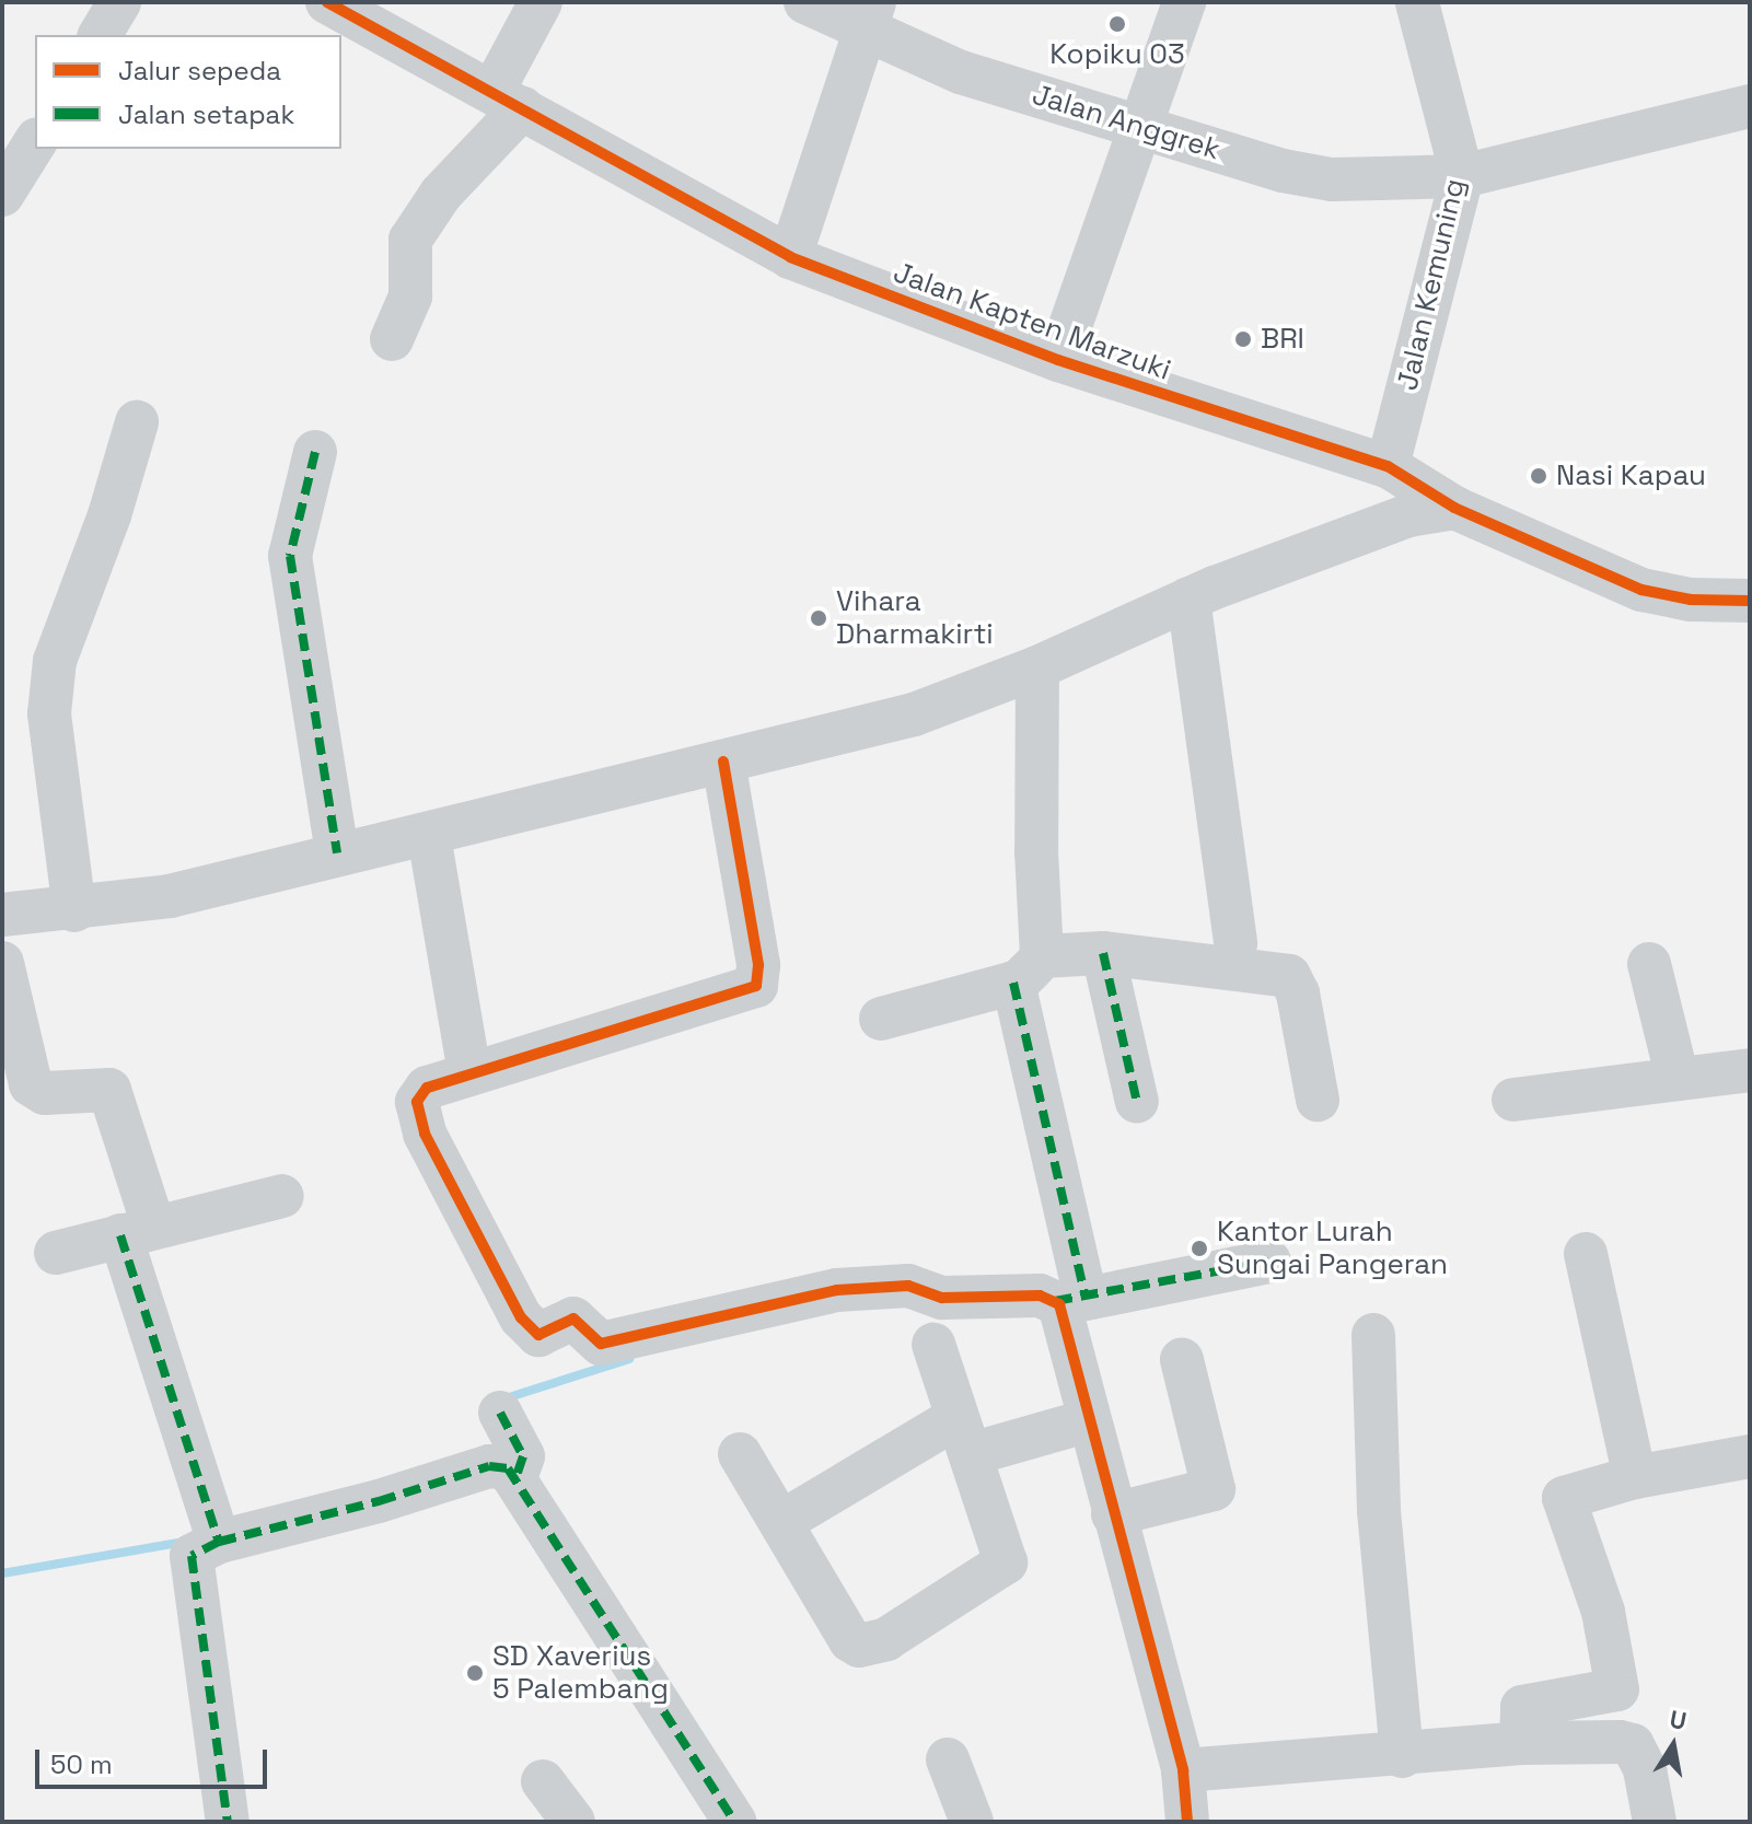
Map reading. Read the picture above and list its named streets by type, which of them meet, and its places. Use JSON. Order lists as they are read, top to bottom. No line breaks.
{"streets":{"street":["Jalan Anggrek","Jalan Kemuning","Jalan Kapten Marzuki"]},"crossings":[["Jalan Anggrek","Jalan Kemuning"],["Jalan Kemuning","Jalan Kapten Marzuki"]],"places":["Kopiku 03","BRI","Nasi Kapau","Vihara Dharmakirti","Kantor Lurah Sungai Pangeran","SD Xaverius 5 Palembang"],"legend":["Jalur sepeda","Jalan setapak"],"scale_bar":"50 m","north":"top"}
